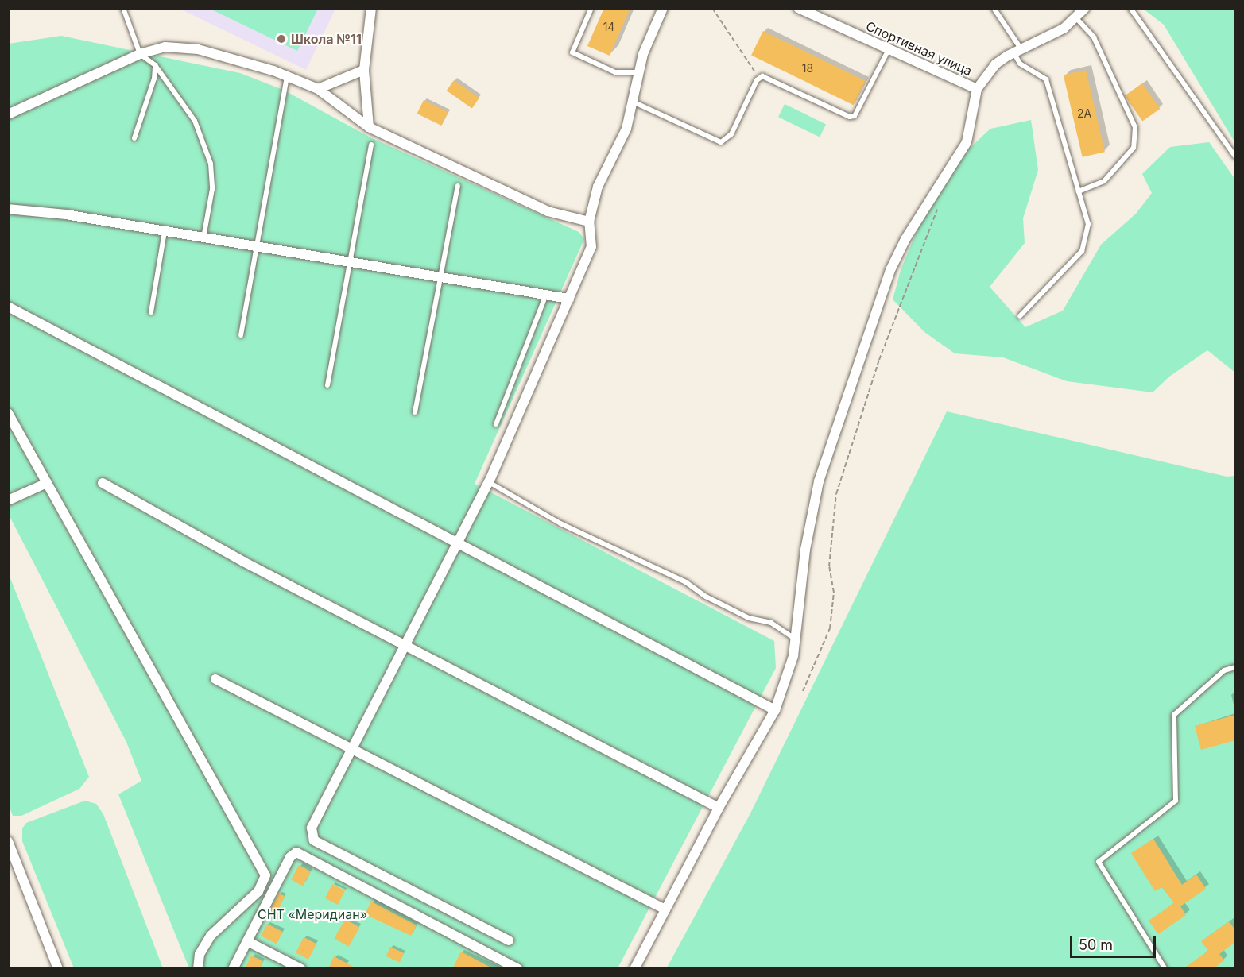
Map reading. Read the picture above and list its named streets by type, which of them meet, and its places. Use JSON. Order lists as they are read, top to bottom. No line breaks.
{"streets":{"street":["Спортивная улица"]},"parks":["СНТ «Меридиан»"],"places":["Школа №11"],"house_numbers":["14","18","2А"],"scale_bar":"50 m"}
